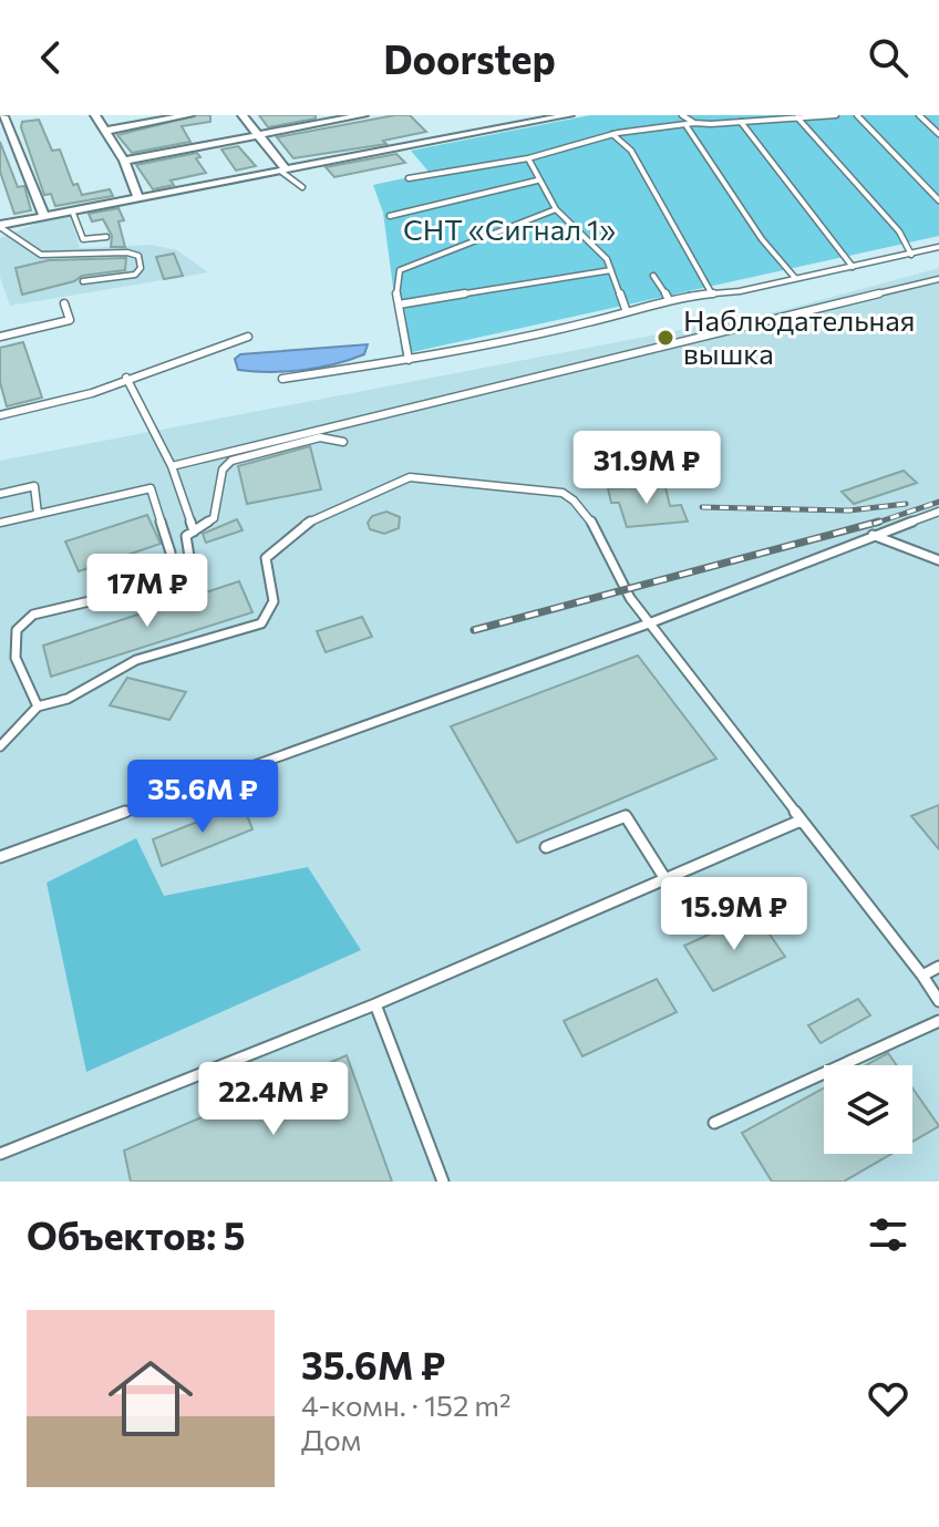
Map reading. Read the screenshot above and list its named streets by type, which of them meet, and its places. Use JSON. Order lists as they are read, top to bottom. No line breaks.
{"parks":["СНТ «Сигнал 1»"],"places":["Наблюдательная вышка"],"page":{"header":"Doorstep","price":["31.9M ₽","17M ₽","35.6M ₽","15.9M ₽","22.4M ₽"],"heading":"Объектов: 5","list":[{"name":"35.6M ₽","note":"4-комн. · 152 m² · Дом"}]}}
